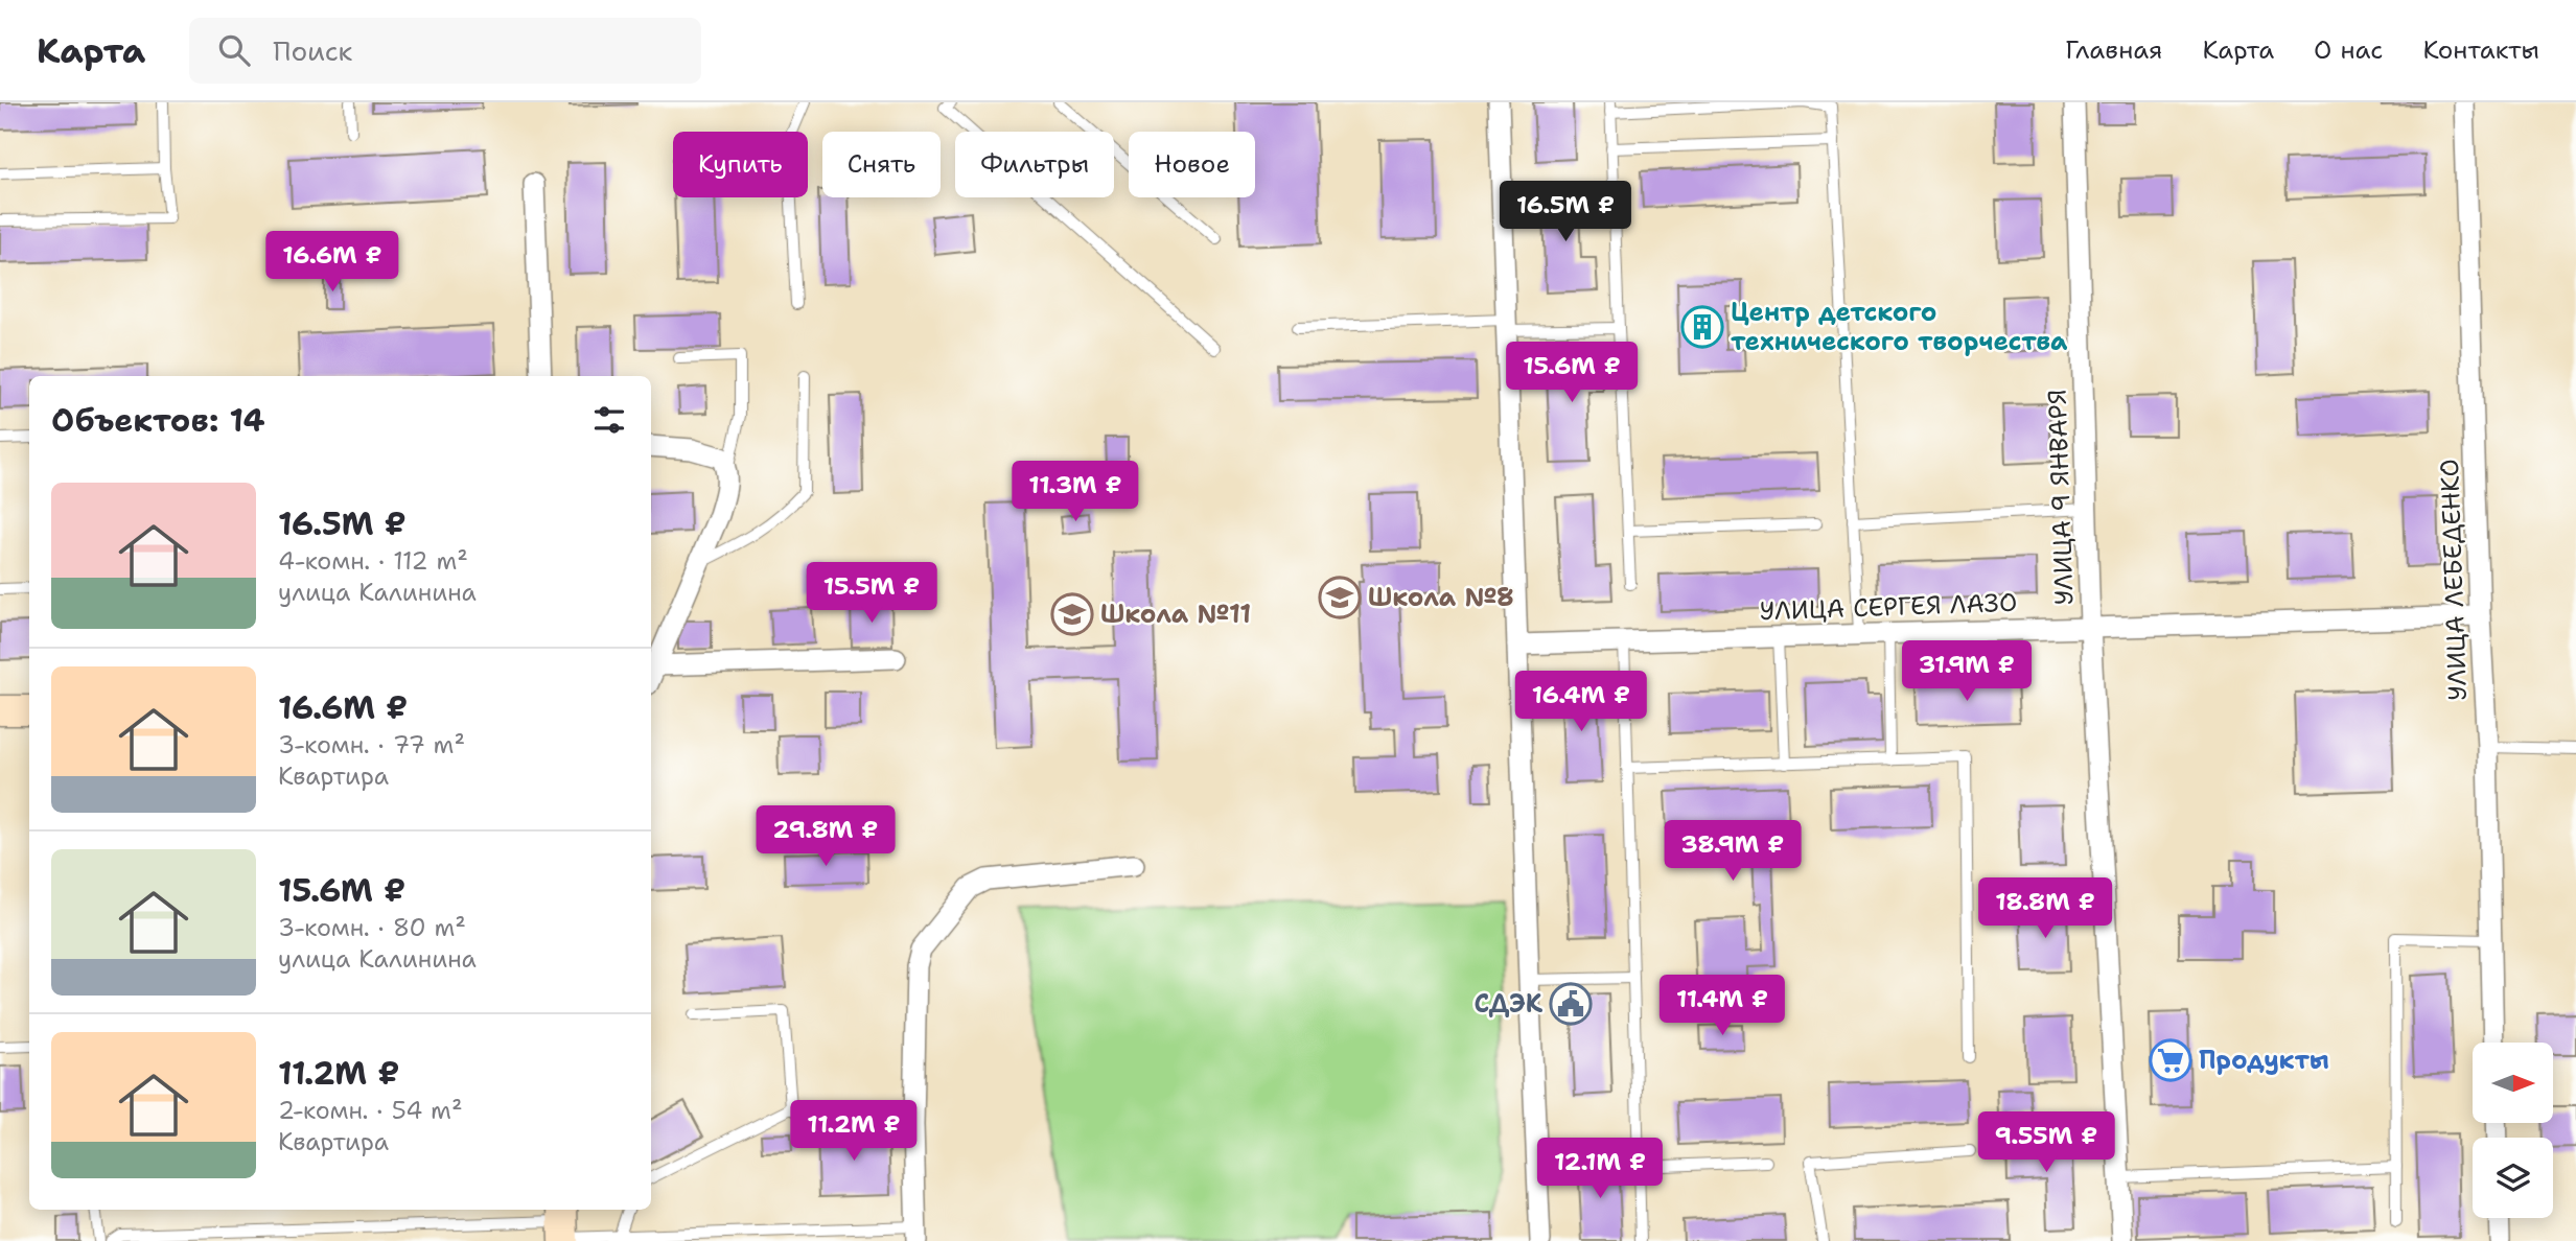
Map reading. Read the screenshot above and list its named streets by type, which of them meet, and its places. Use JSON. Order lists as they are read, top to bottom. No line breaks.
{"streets":{"street":["УЛИЦА 9 ЯНВАРЯ","УЛИЦА ЛЕБЕДЕНКО","УЛИЦА СЕРГЕЯ ЛАЗО"]},"crossings":[["УЛИЦА 9 ЯНВАРЯ","УЛИЦА СЕРГЕЯ ЛАЗО"],["УЛИЦА ЛЕБЕДЕНКО","УЛИЦА СЕРГЕЯ ЛАЗО"]],"places":{"building":["Центр детского технического творчества"],"school or university":["Школа №8","Школа №11"],"public building":["СДЭК"],"supermarket":["Продукты"]},"north":"right","page":{"header":"Карта","search":"Поиск","nav":["Главная","Карта","О нас","Контакты"],"chip":["Купить","Снять","Фильтры","Новое"],"price":["16.5M ₽","16.6M ₽","15.6M ₽","11.3M ₽","15.5M ₽","31.9M ₽","16.4M ₽","29.8M ₽","38.9M ₽","18.8M ₽","11.4M ₽","11.2M ₽","9.55M ₽","12.1M ₽"],"heading":"Объектов: 14","list":[{"name":"16.5M ₽","note":"4-комн. · 112 m² · улица Калинина"},{"name":"16.6M ₽","note":"3-комн. · 77 m² · Квартира"},{"name":"15.6M ₽","note":"3-комн. · 80 m² · улица Калинина"},{"name":"11.2M ₽","note":"2-комн. · 54 m² · Квартира"}]}}
